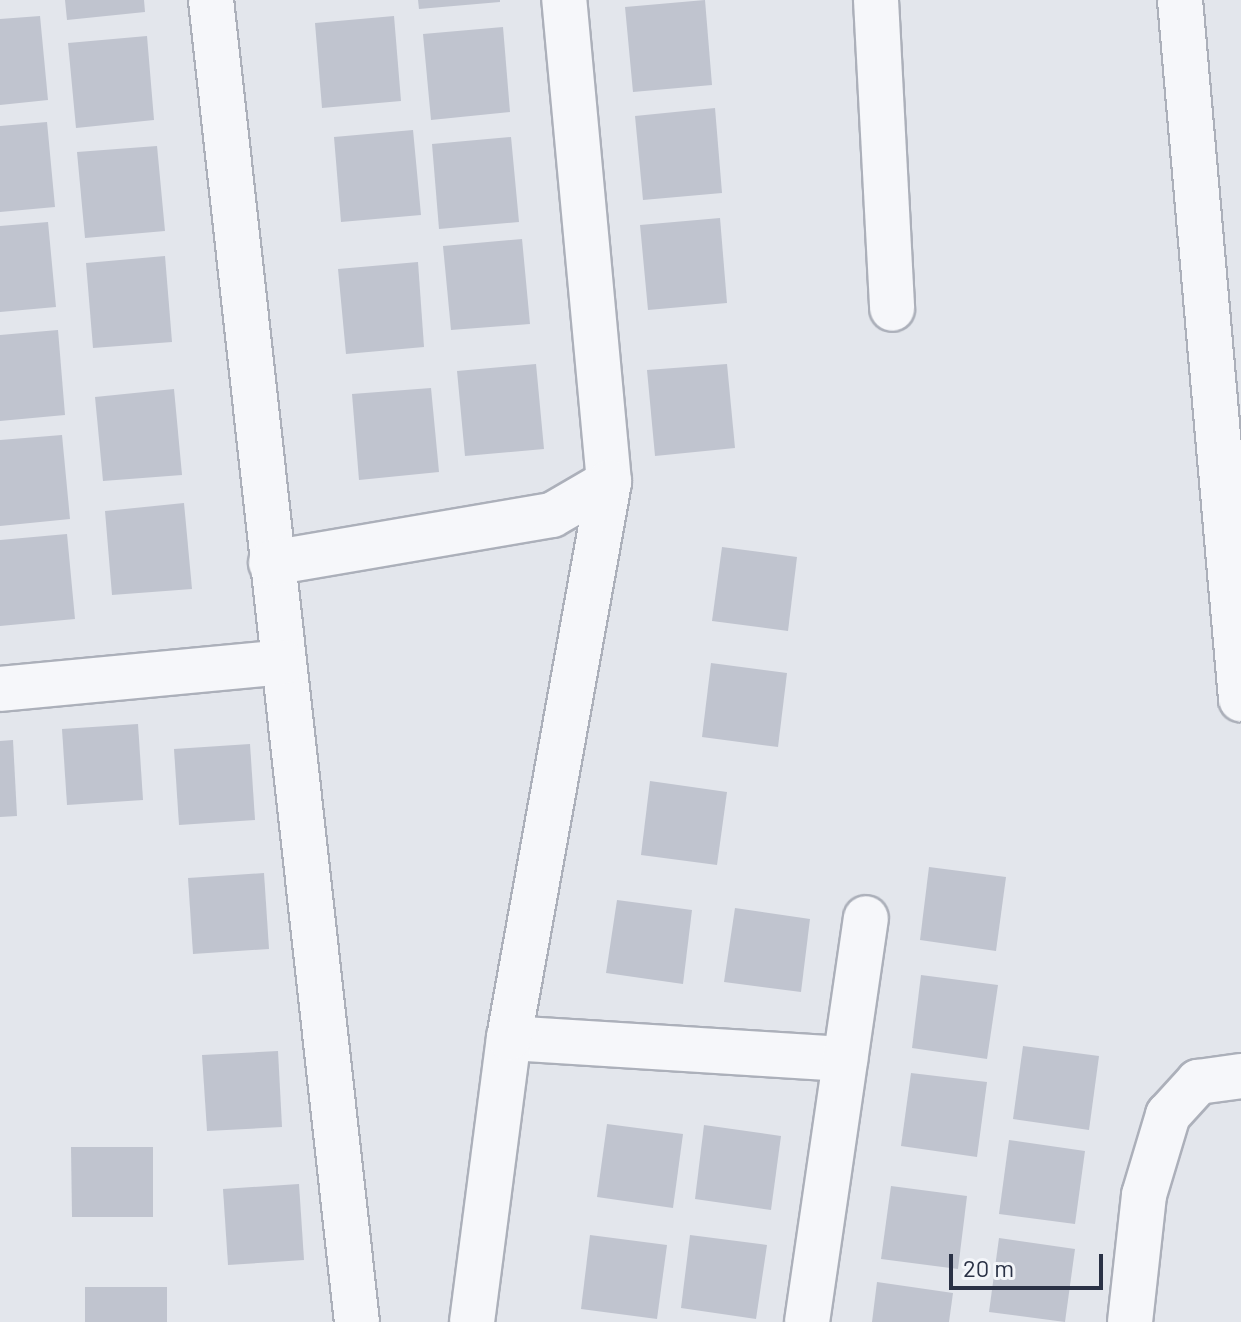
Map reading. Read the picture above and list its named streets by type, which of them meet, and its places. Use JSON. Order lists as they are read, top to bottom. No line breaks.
{"scale_bar":"20 m"}
